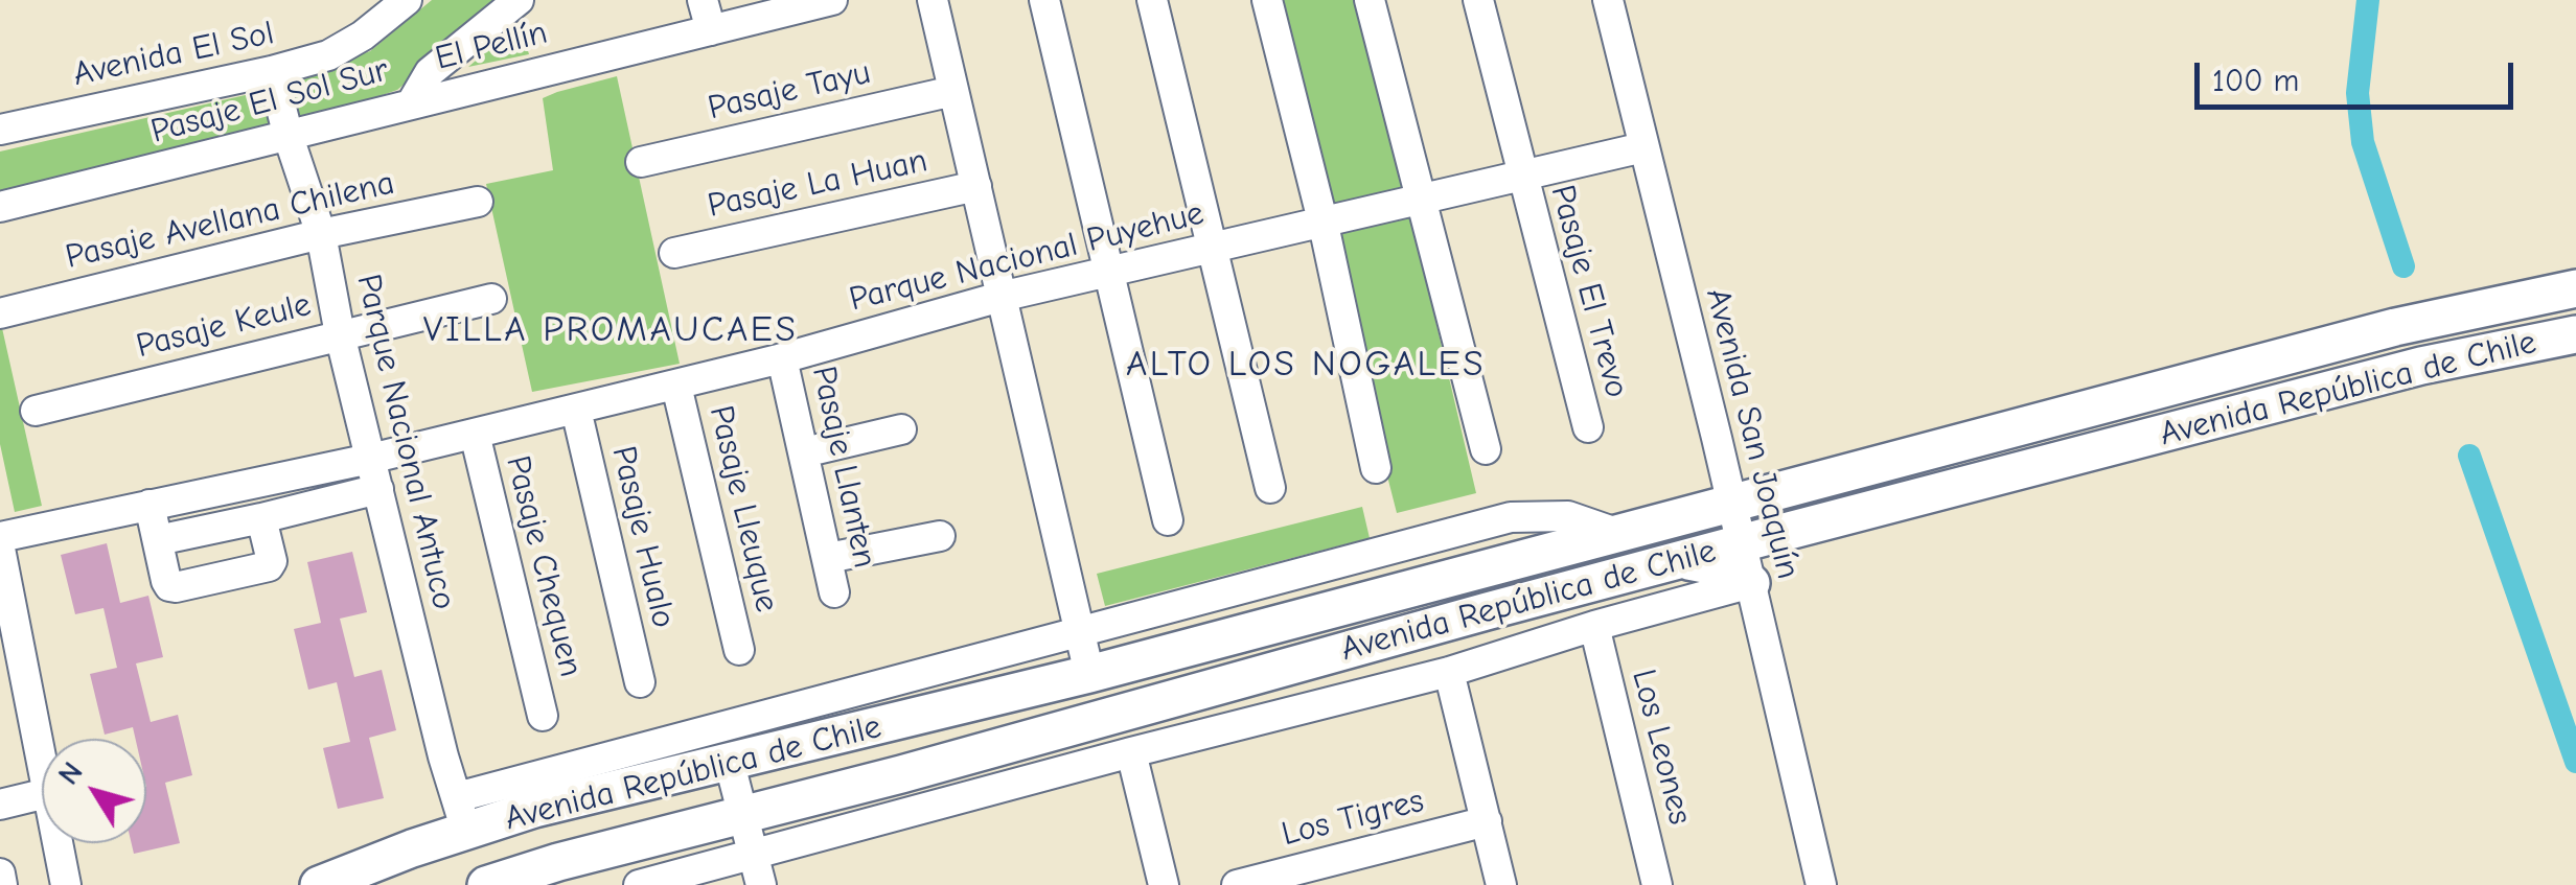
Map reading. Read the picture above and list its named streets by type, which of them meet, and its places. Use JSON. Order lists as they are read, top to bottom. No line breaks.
{"streets":{"main road":["Avenida República de Chile"],"street":["El Pellín","Avenida El Sol","Pasaje Tayu","Pasaje El Sol Sur","Pasaje La Huan","Pasaje Avellana Chilena","Parque Nacional Puyehue","Pasaje El Trevo","Pasaje Keule","Avenida San Joaquín","Parque Nacional Antuco","Pasaje Llanten","Pasaje Lleuque","Pasaje Hualo","Pasaje Chequen","Los Leones","Los Tigres"]},"crossings":[["El Pellín","Pasaje El Sol Sur"],["Avenida El Sol","Parque Nacional Antuco"],["Pasaje El Sol Sur","Parque Nacional Antuco"],["Pasaje Avellana Chilena","Parque Nacional Antuco"],["Parque Nacional Puyehue","Pasaje El Trevo"],["Parque Nacional Puyehue","Avenida San Joaquín"],["Parque Nacional Puyehue","Parque Nacional Antuco"],["Parque Nacional Puyehue","Pasaje Llanten"],["Parque Nacional Puyehue","Pasaje Lleuque"],["Parque Nacional Puyehue","Pasaje Hualo"],["Parque Nacional Puyehue","Pasaje Chequen"],["Pasaje Keule","Parque Nacional Antuco"],["Avenida República de Chile","Avenida San Joaquín"],["Avenida República de Chile","Parque Nacional Antuco"],["Avenida República de Chile","Los Leones"]],"districts":["VILLA PROMAUCAES","ALTO LOS NOGALES"],"scale_bar":"100 m","north":"top left"}
